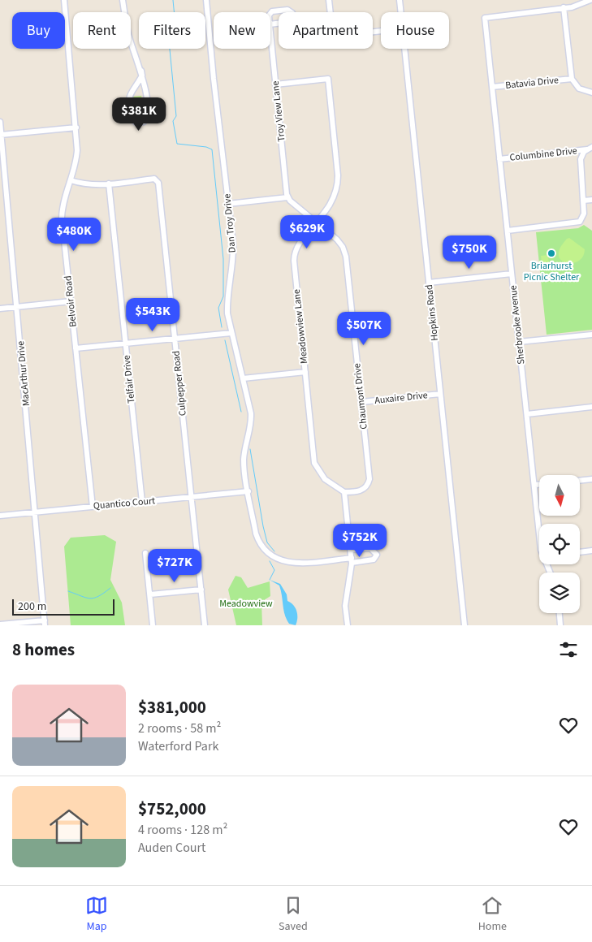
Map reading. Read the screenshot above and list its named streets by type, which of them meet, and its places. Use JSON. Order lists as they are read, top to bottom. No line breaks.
{"streets":{"street":["Batavia Drive","Troy View Lane","Columbine Drive","Dan Troy Drive","Belvoir Road","Hopkins Road","Sherbrooke Avenue","Meadowview Lane","MacArthur Drive","Telfair Drive","Culpepper Road","Chaumont Drive","Auxaire Drive","Quantico Court"]},"crossings":[["Batavia Drive","Sherbrooke Avenue"],["Troy View Lane","Meadowview Lane"],["Troy View Lane","Chaumont Drive"],["Columbine Drive","Sherbrooke Avenue"],["Dan Troy Drive","Quantico Court"],["Belvoir Road","Culpepper Road"],["Belvoir Road","Quantico Court"],["Hopkins Road","Auxaire Drive"],["Meadowview Lane","Chaumont Drive"],["MacArthur Drive","Quantico Court"],["Telfair Drive","Culpepper Road"],["Telfair Drive","Quantico Court"],["Culpepper Road","Quantico Court"],["Chaumont Drive","Auxaire Drive"]],"parks":["Meadowview"],"places":["Briarhurst Picnic Shelter"],"scale_bar":"200 m","north":"bottom","page":{"chip":["Buy","Rent","Filters","New","Apartment","House"],"price":["$381K","$629K","$480K","$750K","$543K","$507K","$752K","$727K"],"scale":"200 m","heading":"8 homes","list":[{"name":"$381,000","note":"2 rooms · 58 m² · Waterford Park"},{"name":"$752,000","note":"4 rooms · 128 m² · Auden Court"}],"tabs":["Map","Saved","Home"]}}
